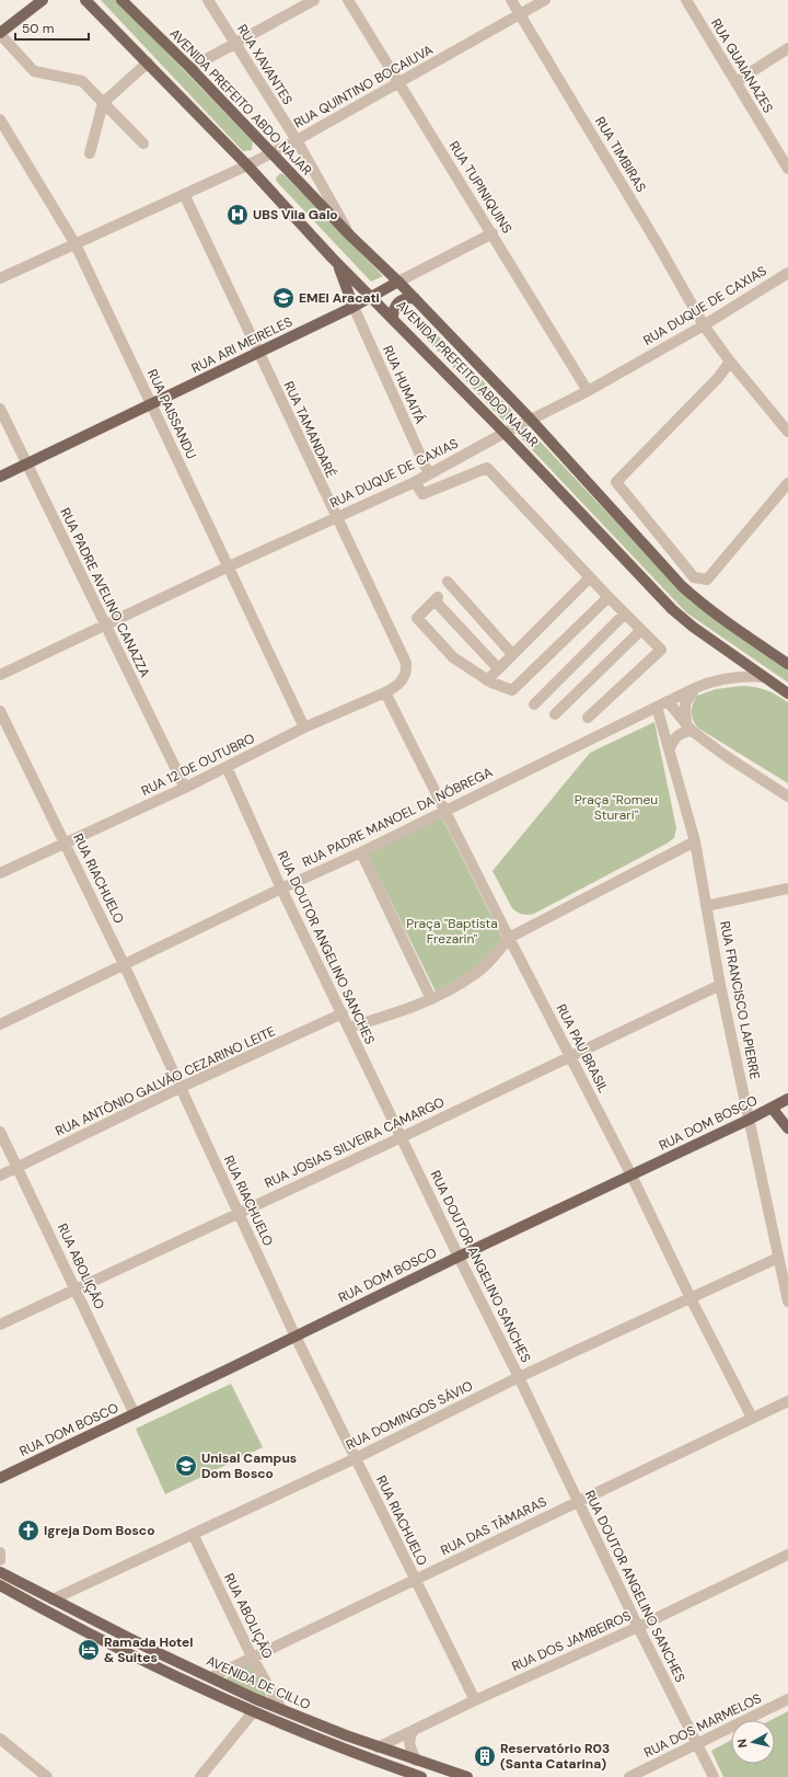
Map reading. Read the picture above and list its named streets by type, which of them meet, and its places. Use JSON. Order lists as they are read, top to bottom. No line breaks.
{"streets":{"main road":["AVENIDA PREFEITO ABDO NAJAR","RUA ARI MEIRELES","RUA DOM BOSCO","AVENIDA DE CILLO"],"street":["RUA XAVANTES","RUA GUAIANAZES","RUA QUINTINO BOCAIUVA","RUA TIMBIRAS","RUA TUPINIQUINS","RUA DUQUE DE CAXIAS","RUA HUMAITÁ","RUA PAISSANDU","RUA TAMANDARÉ","RUA PADRE AVELINO CANAZZA","RUA 12 DE OUTUBRO","RUA PADRE MANOEL DA NÓBREGA","RUA RIACHUELO","RUA DOUTOR ANGELINO SANCHES","RUA FRANCISCO LAPIERRE","RUA PAU BRASIL","RUA ANTÔNIO GALVÃO CEZARINO LEITE","RUA JOSIAS SILVEIRA CAMARGO","RUA ABOLIÇÃO","RUA DOMINGOS SÁVIO","RUA DAS TÂMARAS","RUA DOS JAMBEIROS","RUA DOS MARMELOS"]},"crossings":[["RUA XAVANTES","RUA QUINTINO BOCAIUVA"],["RUA XAVANTES","AVENIDA PREFEITO ABDO NAJAR"],["RUA QUINTINO BOCAIUVA","AVENIDA PREFEITO ABDO NAJAR"],["RUA QUINTINO BOCAIUVA","RUA TIMBIRAS"],["RUA QUINTINO BOCAIUVA","RUA TUPINIQUINS"],["RUA QUINTINO BOCAIUVA","RUA PAISSANDU"],["RUA QUINTINO BOCAIUVA","RUA TAMANDARÉ"],["AVENIDA PREFEITO ABDO NAJAR","RUA DUQUE DE CAXIAS"],["AVENIDA PREFEITO ABDO NAJAR","RUA ARI MEIRELES"],["AVENIDA PREFEITO ABDO NAJAR","RUA PADRE MANOEL DA NÓBREGA"],["RUA TIMBIRAS","RUA DUQUE DE CAXIAS"],["RUA TUPINIQUINS","RUA DUQUE DE CAXIAS"],["RUA TUPINIQUINS","RUA ARI MEIRELES"],["RUA DUQUE DE CAXIAS","RUA HUMAITÁ"],["RUA DUQUE DE CAXIAS","RUA PAISSANDU"],["RUA DUQUE DE CAXIAS","RUA TAMANDARÉ"],["RUA DUQUE DE CAXIAS","RUA PADRE AVELINO CANAZZA"],["RUA ARI MEIRELES","RUA HUMAITÁ"],["RUA ARI MEIRELES","RUA PAISSANDU"],["RUA ARI MEIRELES","RUA TAMANDARÉ"],["RUA ARI MEIRELES","RUA PADRE AVELINO CANAZZA"],["RUA PAISSANDU","RUA 12 DE OUTUBRO"],["RUA TAMANDARÉ","RUA 12 DE OUTUBRO"],["RUA PADRE AVELINO CANAZZA","RUA 12 DE OUTUBRO"],["RUA 12 DE OUTUBRO","RUA RIACHUELO"],["RUA 12 DE OUTUBRO","RUA DOUTOR ANGELINO SANCHES"],["RUA 12 DE OUTUBRO","RUA PAU BRASIL"],["RUA PADRE MANOEL DA NÓBREGA","RUA RIACHUELO"],["RUA PADRE MANOEL DA NÓBREGA","RUA DOUTOR ANGELINO SANCHES"],["RUA PADRE MANOEL DA NÓBREGA","RUA FRANCISCO LAPIERRE"],["RUA PADRE MANOEL DA NÓBREGA","RUA PAU BRASIL"],["RUA RIACHUELO","RUA ANTÔNIO GALVÃO CEZARINO LEITE"],["RUA RIACHUELO","RUA DOM BOSCO"],["RUA RIACHUELO","RUA JOSIAS SILVEIRA CAMARGO"],["RUA RIACHUELO","RUA DOMINGOS SÁVIO"],["RUA RIACHUELO","RUA DAS TÂMARAS"],["RUA RIACHUELO","RUA DOS JAMBEIROS"],["RUA DOUTOR ANGELINO SANCHES","RUA ANTÔNIO GALVÃO CEZARINO LEITE"],["RUA DOUTOR ANGELINO SANCHES","RUA DOM BOSCO"],["RUA DOUTOR ANGELINO SANCHES","RUA JOSIAS SILVEIRA CAMARGO"],["RUA DOUTOR ANGELINO SANCHES","RUA DOMINGOS SÁVIO"],["RUA DOUTOR ANGELINO SANCHES","RUA DAS TÂMARAS"],["RUA DOUTOR ANGELINO SANCHES","RUA DOS JAMBEIROS"],["RUA DOUTOR ANGELINO SANCHES","RUA DOS MARMELOS"],["RUA FRANCISCO LAPIERRE","RUA DOM BOSCO"],["RUA FRANCISCO LAPIERRE","RUA JOSIAS SILVEIRA CAMARGO"],["RUA FRANCISCO LAPIERRE","RUA DOMINGOS SÁVIO"],["RUA PAU BRASIL","RUA DOM BOSCO"],["RUA PAU BRASIL","RUA JOSIAS SILVEIRA CAMARGO"],["RUA PAU BRASIL","RUA DOMINGOS SÁVIO"],["RUA PAU BRASIL","RUA DAS TÂMARAS"],["RUA ANTÔNIO GALVÃO CEZARINO LEITE","RUA ABOLIÇÃO"],["RUA DOM BOSCO","RUA ABOLIÇÃO"],["RUA JOSIAS SILVEIRA CAMARGO","RUA ABOLIÇÃO"],["RUA ABOLIÇÃO","RUA DOMINGOS SÁVIO"],["RUA ABOLIÇÃO","RUA DAS TÂMARAS"],["RUA ABOLIÇÃO","AVENIDA DE CILLO"],["RUA DOMINGOS SÁVIO","AVENIDA DE CILLO"],["RUA DAS TÂMARAS","AVENIDA DE CILLO"],["RUA DOS JAMBEIROS","AVENIDA DE CILLO"]],"parks":["Praça \"Romeu Sturari\"","Praça \"Baptista Frezarin\""],"places":{"hospital":["UBS Vila Galo"],"school or university":["EMEI Aracati","Unisal Campus Dom Bosco"],"church":["Igreja Dom Bosco"],"hotel":["Ramada Hotel & Suites"],"building":["Reservatório R03 (Santa Catarina)"]},"scale_bar":"50 m","north":"left"}
